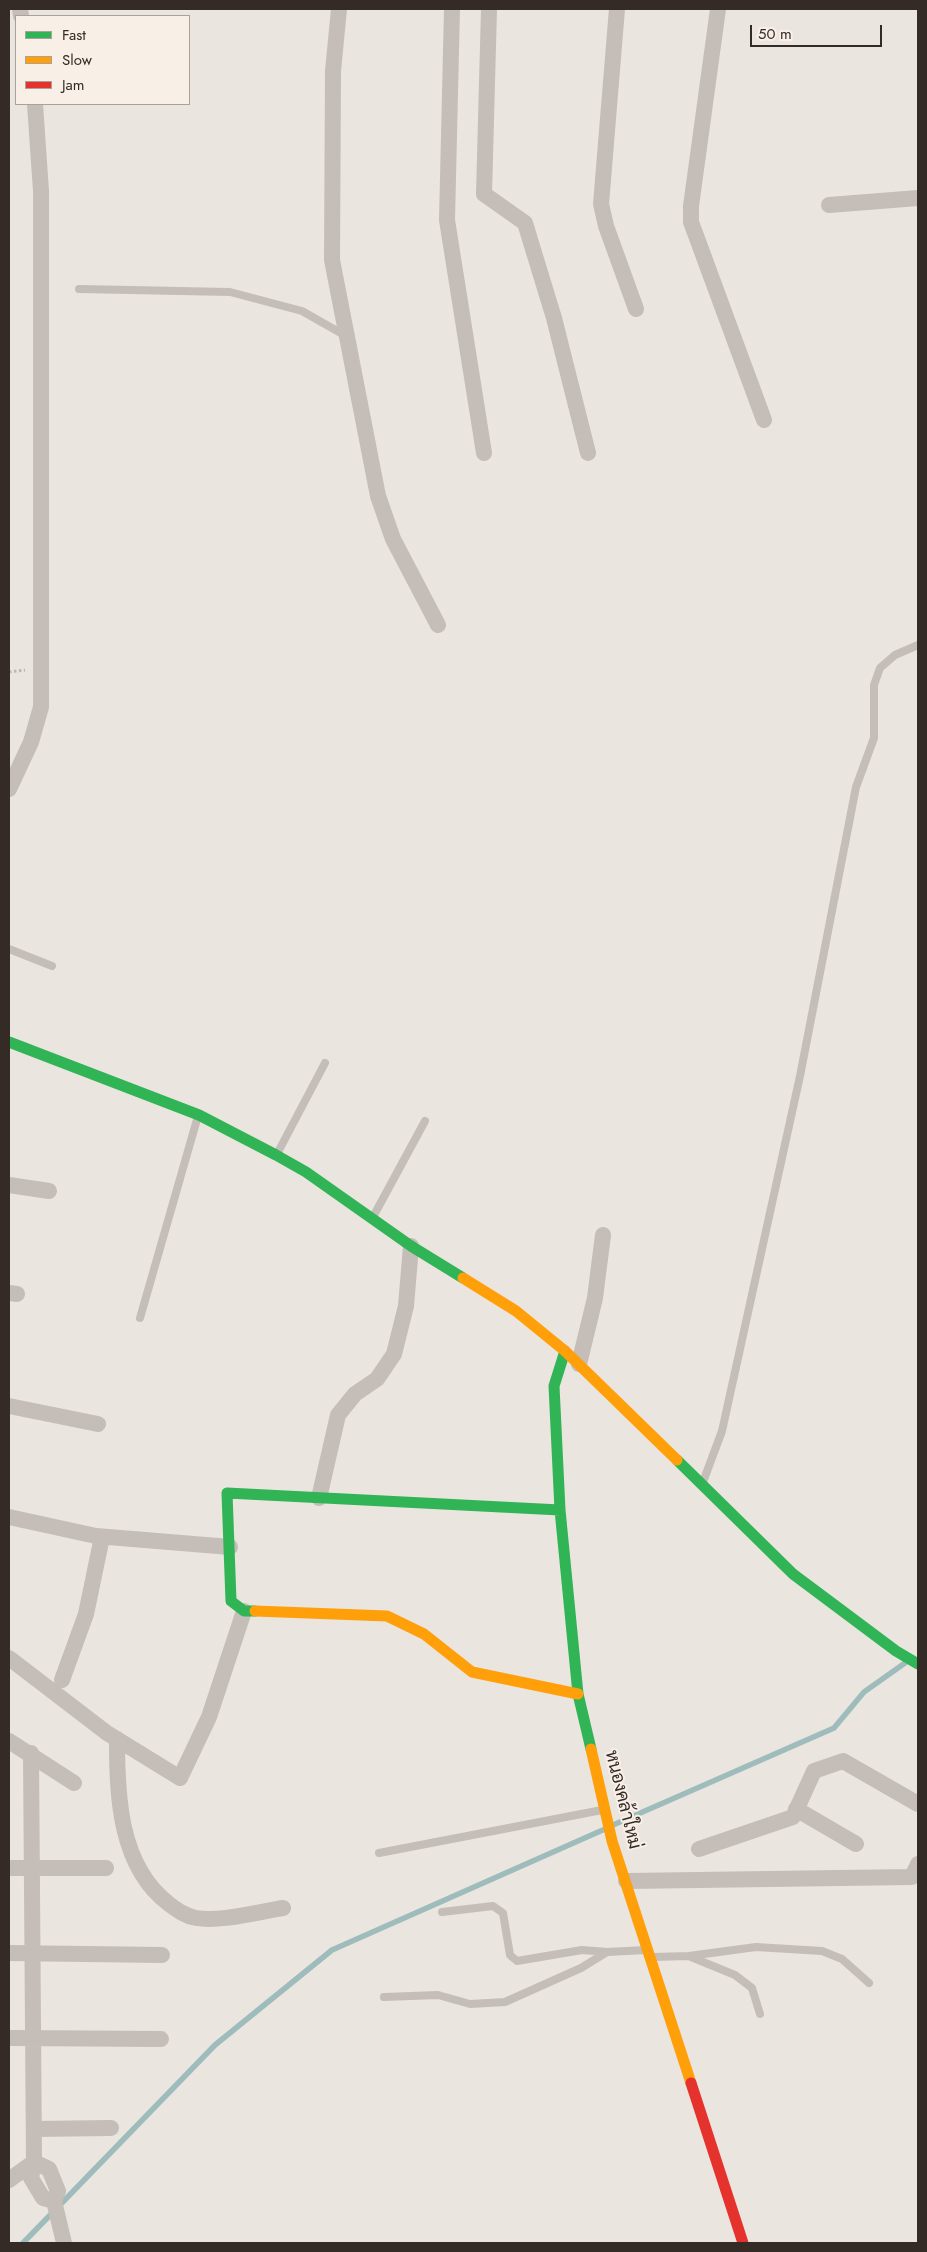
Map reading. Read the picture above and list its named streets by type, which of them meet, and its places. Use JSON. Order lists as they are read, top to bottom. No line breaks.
{"streets":{"street":["หนองคล้าใหม่"]},"legend":["Fast","Slow","Jam"],"scale_bar":"50 m"}
